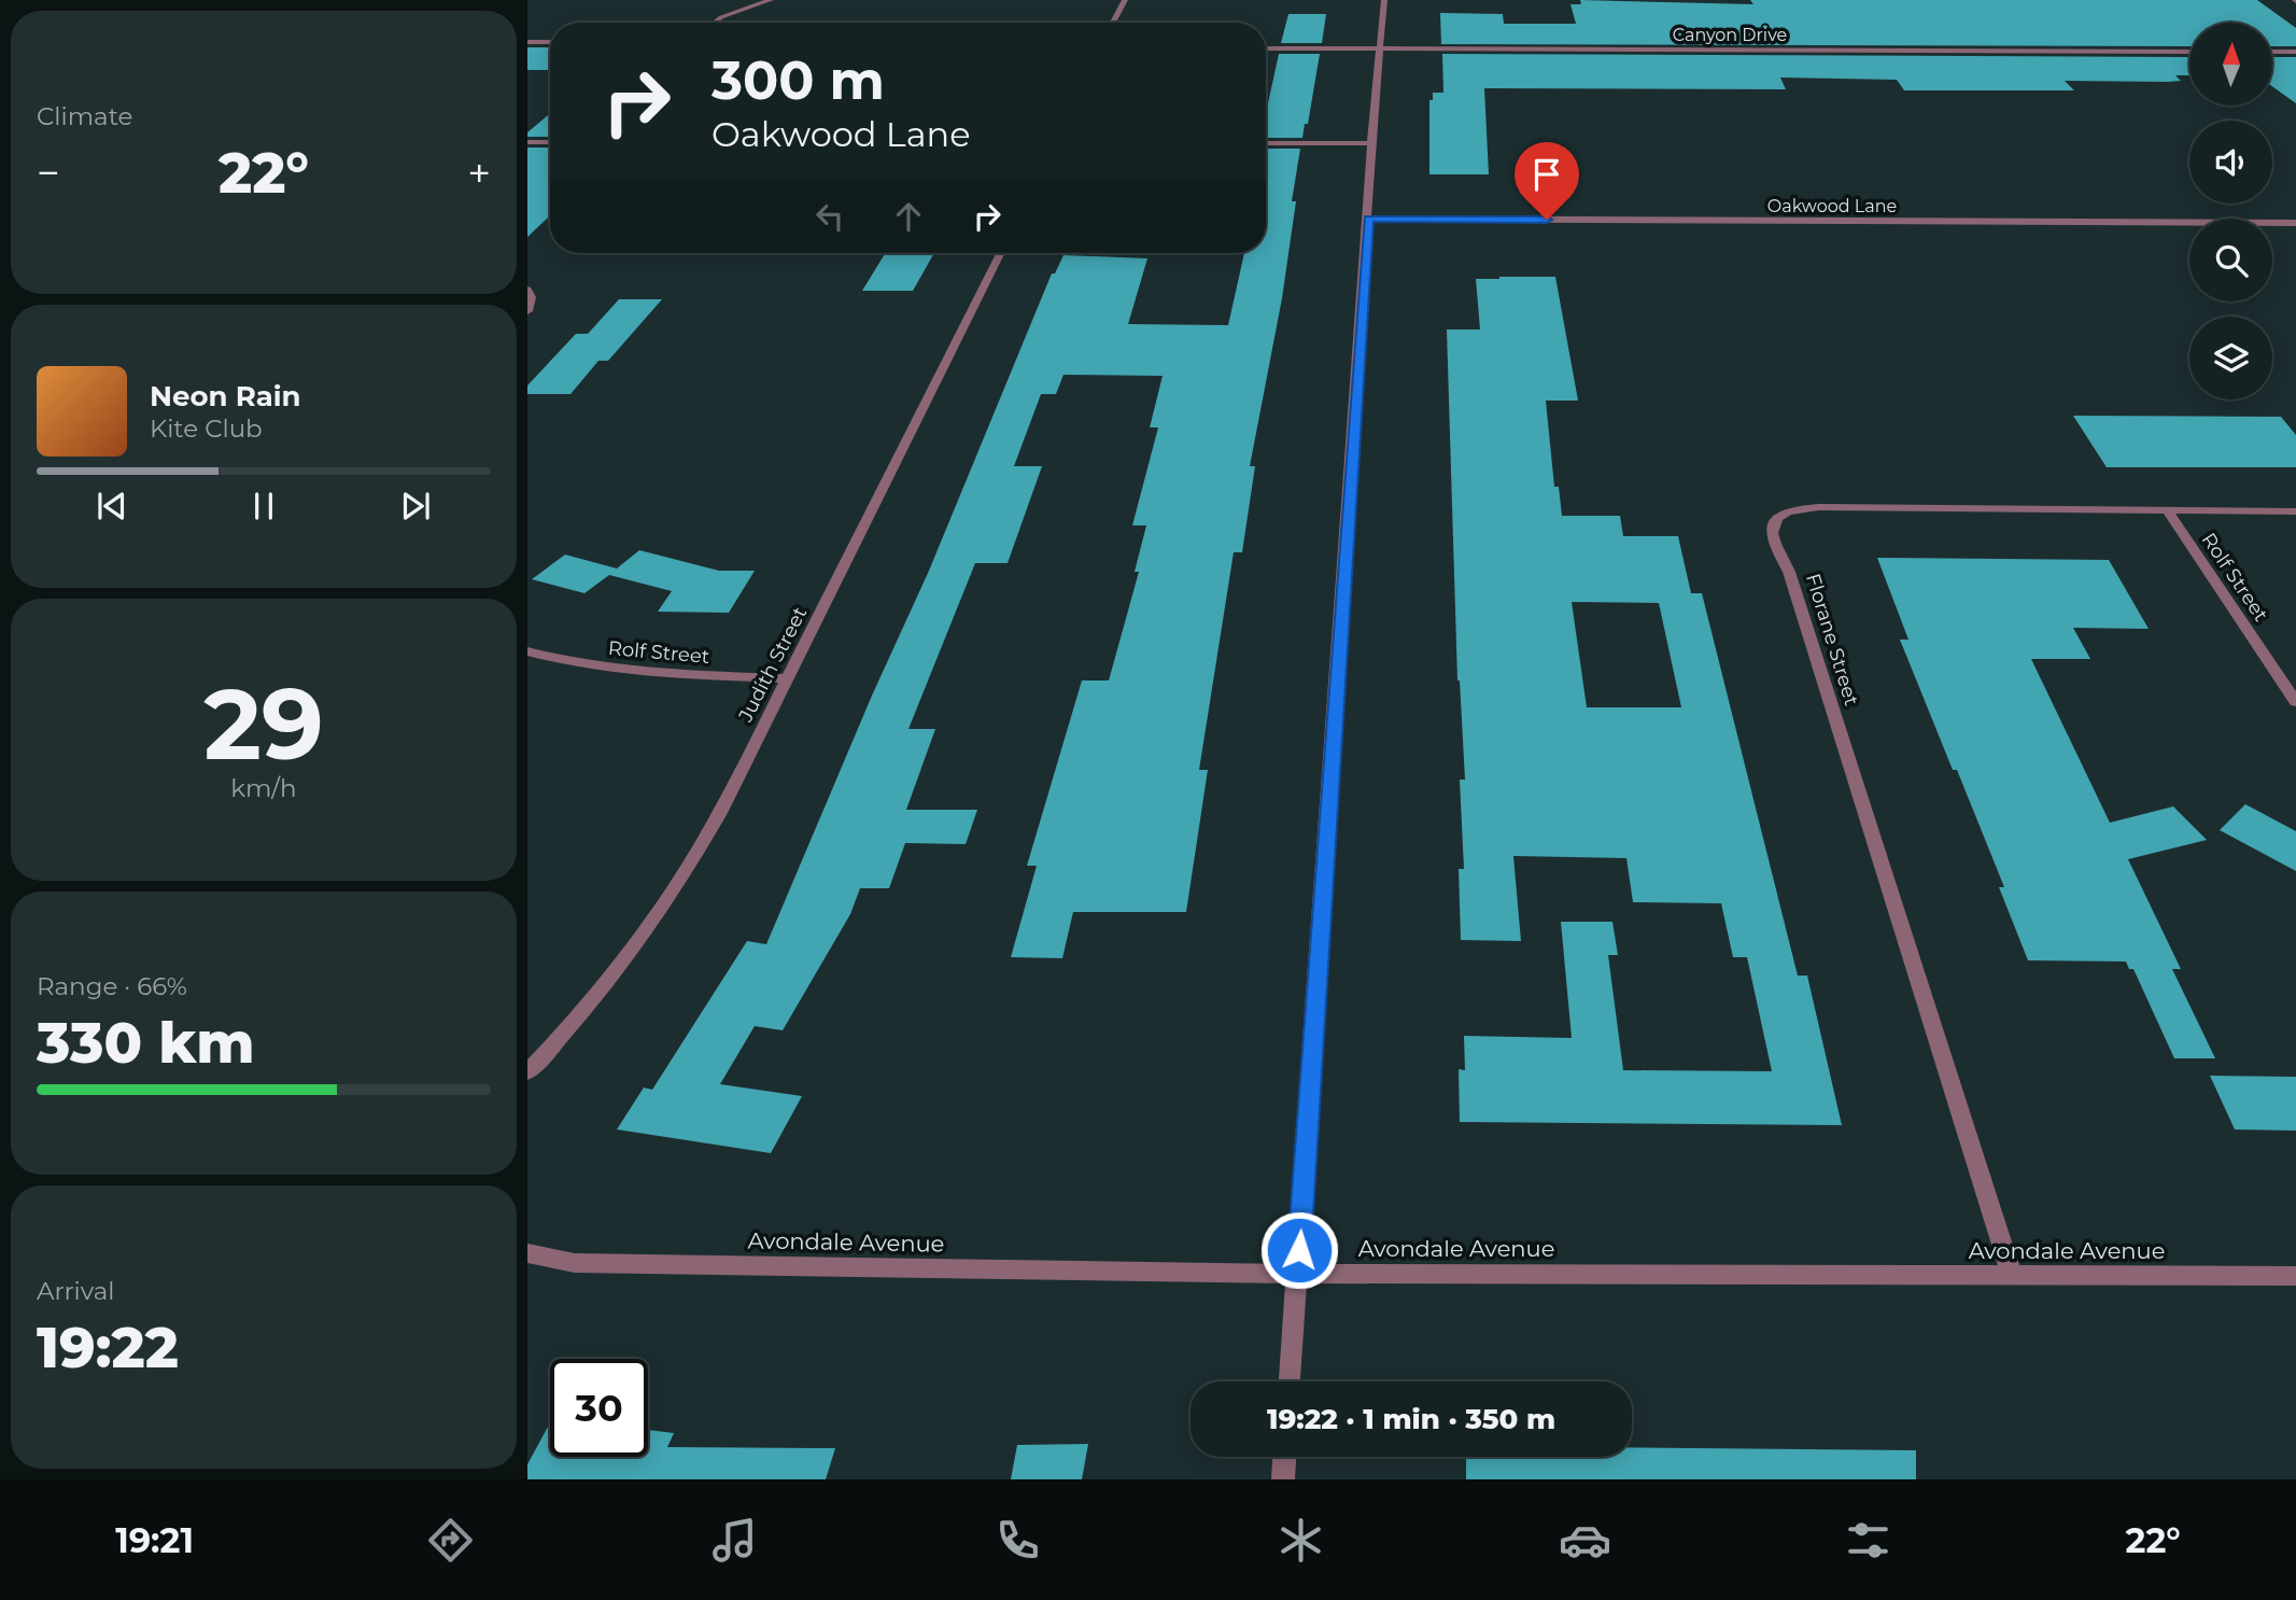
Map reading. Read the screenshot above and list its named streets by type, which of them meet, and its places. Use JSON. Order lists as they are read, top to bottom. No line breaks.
{"streets":{"street":["Canyon Drive","Oakwood Lane","Rolf Street","Florane Street","Judith Street","Avondale Avenue"]},"crossings":[["Rolf Street","Florane Street"],["Rolf Street","Judith Street"],["Florane Street","Avondale Avenue"]],"north":"top","page":{"tile":["Climate",["29","km/h"],["Range · 66%","330 km"],["Arrival","19:22"]],"turn":["300 m","Oakwood Lane"],"heat":["−","22°","+"],"song":["Neon Rain","Kite Club"],"limit":"30","trip":"19:22 · 1 min · 350 m","tabs":["19:21","22°"]}}
